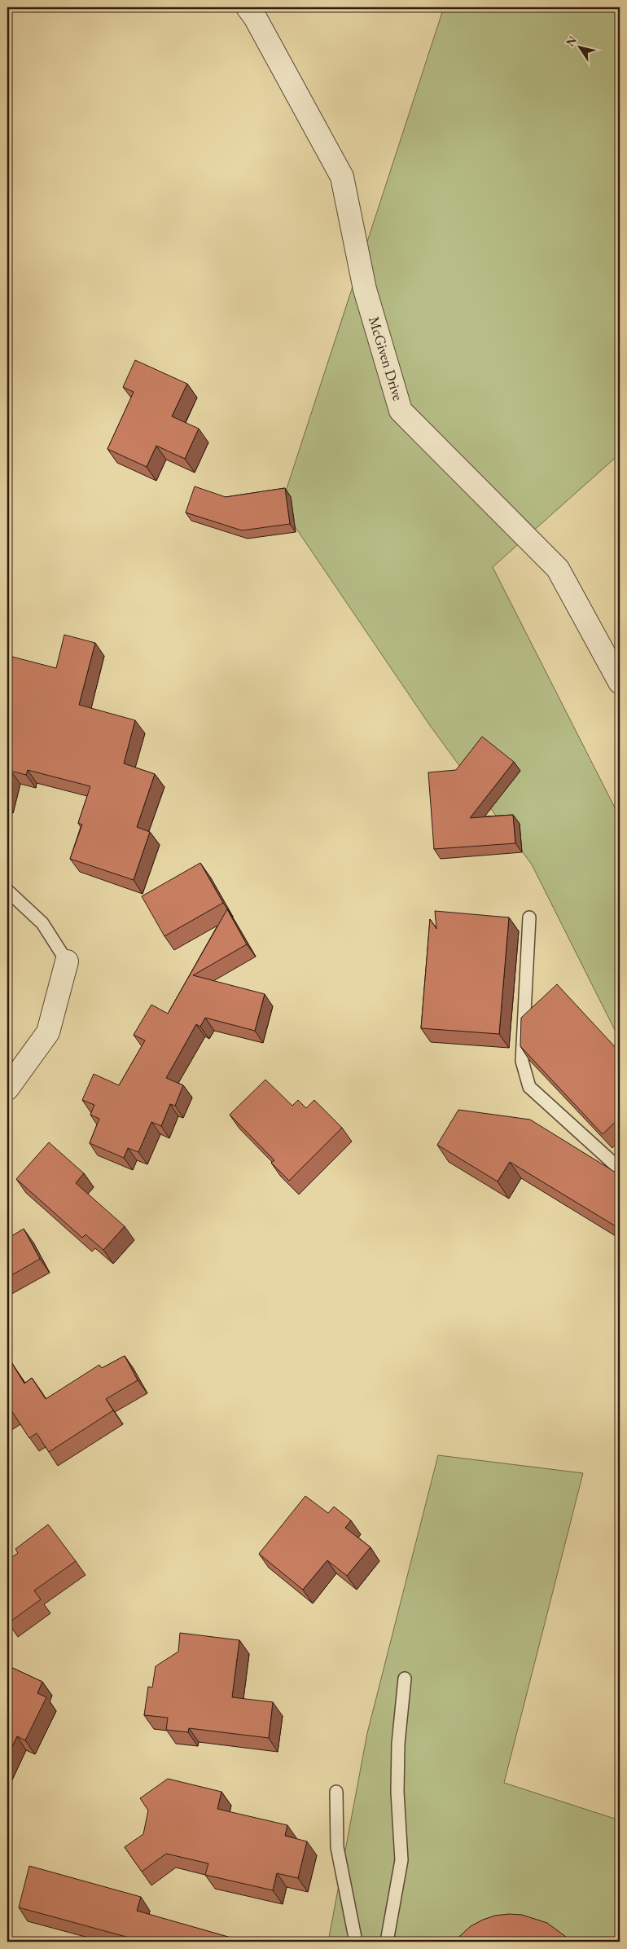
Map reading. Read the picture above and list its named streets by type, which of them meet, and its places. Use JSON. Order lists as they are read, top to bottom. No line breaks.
{"streets":{"street":["McGiven Drive"]},"north":"top left"}
